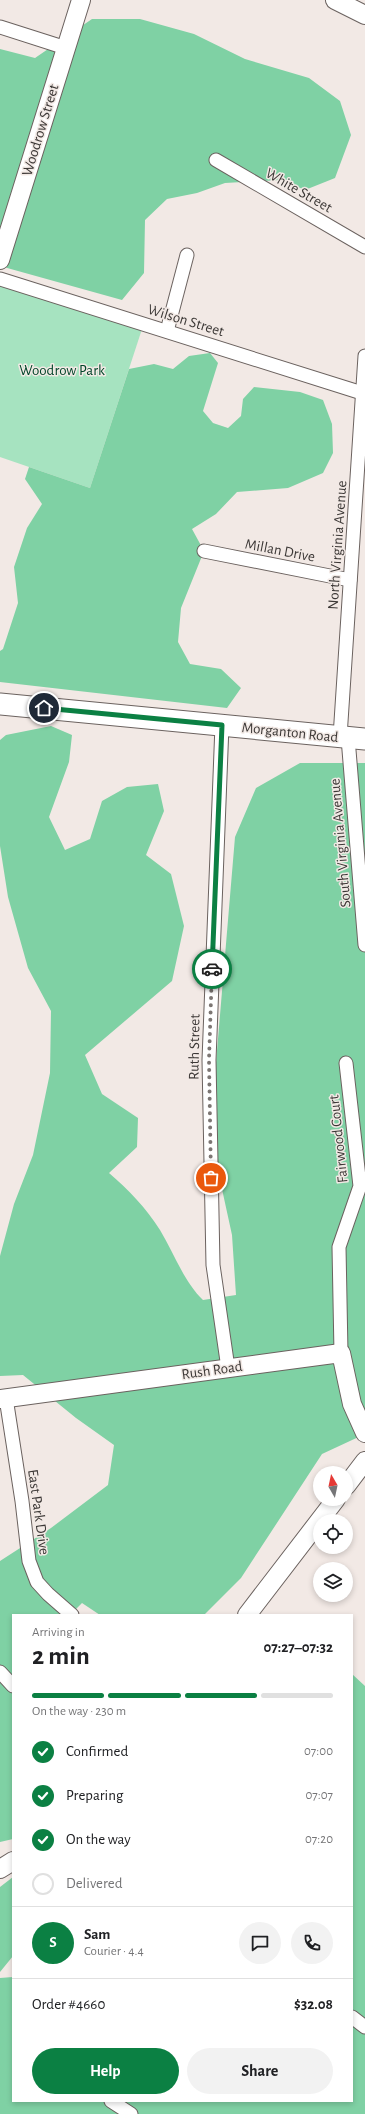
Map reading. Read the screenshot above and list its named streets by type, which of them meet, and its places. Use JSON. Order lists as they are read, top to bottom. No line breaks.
{"streets":{"main road":["Morganton Road"],"street":["Woodrow Street","White Street","Wilson Street","North Virginia Avenue","Millan Drive","South Virginia Avenue","Ruth Street","Fairwood Court","Rush Road","East Park Drive"]},"crossings":[["Wilson Street","North Virginia Avenue"],["North Virginia Avenue","Millan Drive"],["North Virginia Avenue","Morganton Road"],["North Virginia Avenue","South Virginia Avenue"],["Morganton Road","South Virginia Avenue"],["Morganton Road","Ruth Street"],["Ruth Street","Rush Road"],["Fairwood Court","Rush Road"],["Rush Road","East Park Drive"]],"parks":["Woodrow Park"],"north":"top","page":{"heading":["2 min","Arriving in","07:27–07:32"],"panel":["Sam","Courier · 4.4","Order #4660","$32.08"],"bar":"On the way · 230 m","list":[["Confirmed","07:00"],["Preparing","07:07"],["On the way","07:20"],"Delivered"],"round":"S","buttons":["Help","Share"]}}
